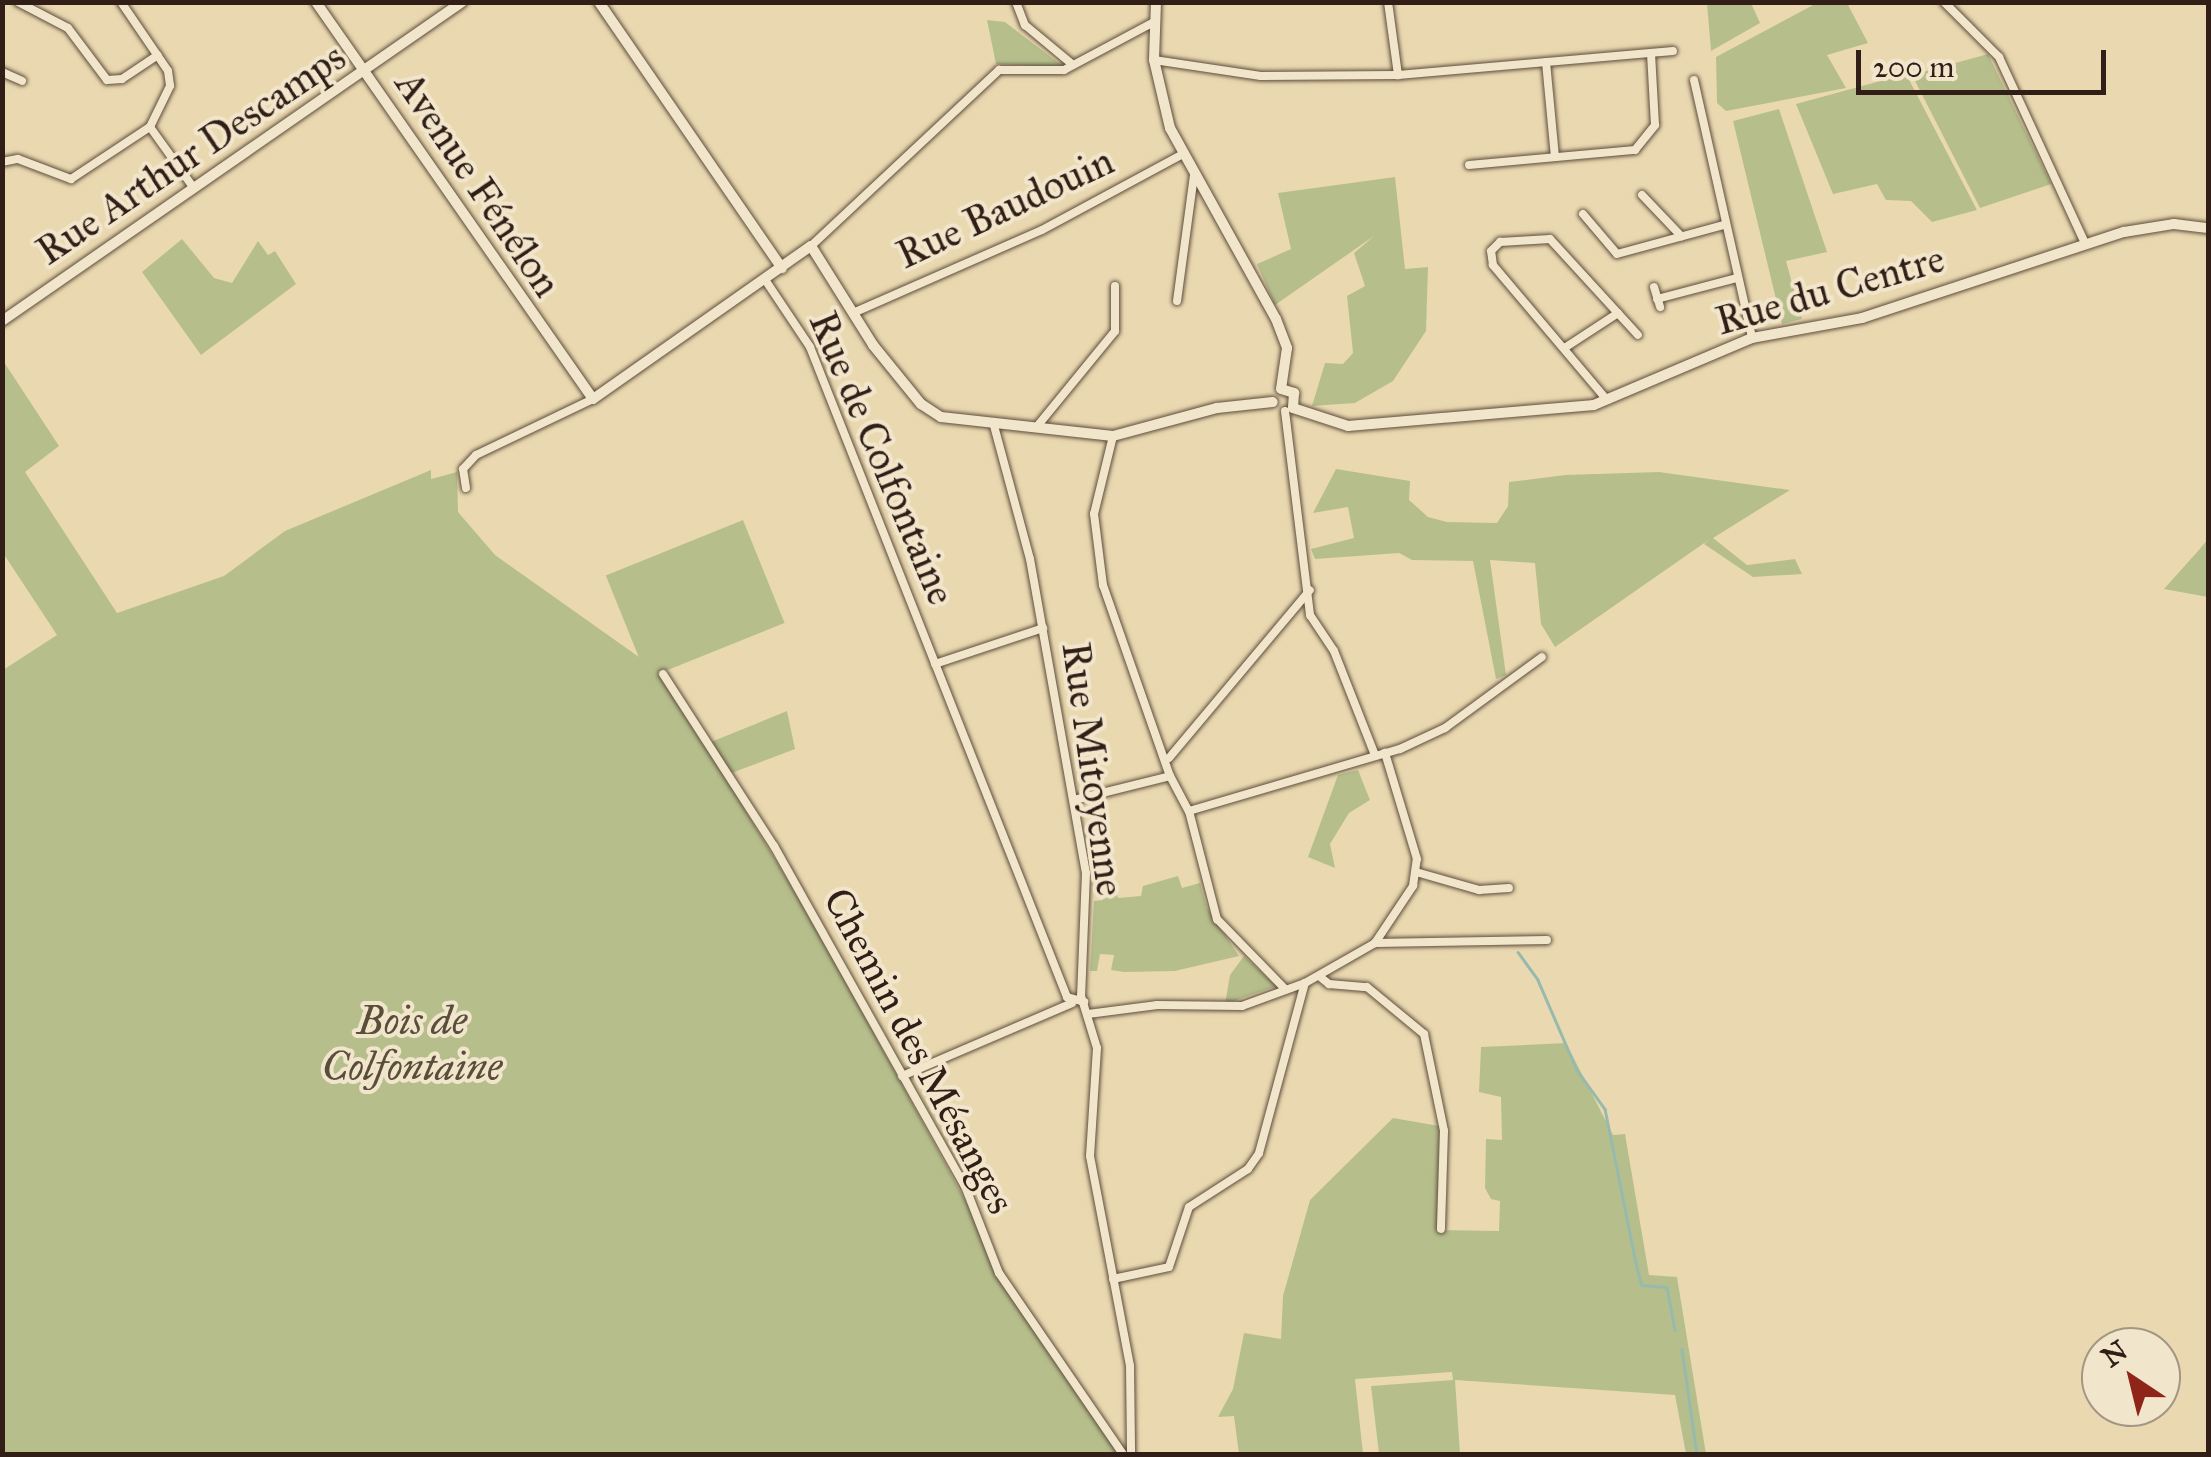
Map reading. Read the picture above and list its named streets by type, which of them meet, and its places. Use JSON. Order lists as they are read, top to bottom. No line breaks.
{"streets":{"street":["Rue Arthur Descamps","Avenue Fénélon","Rue Baudouin","Rue du Centre","Rue de Colfontaine","Rue Mitoyenne","Chemin des Mésanges"]},"crossings":[["Rue Arthur Descamps","Avenue Fénélon"],["Rue de Colfontaine","Rue Mitoyenne"]],"parks":["Bois de Colfontaine"],"scale_bar":"200 m","north":"top left"}
